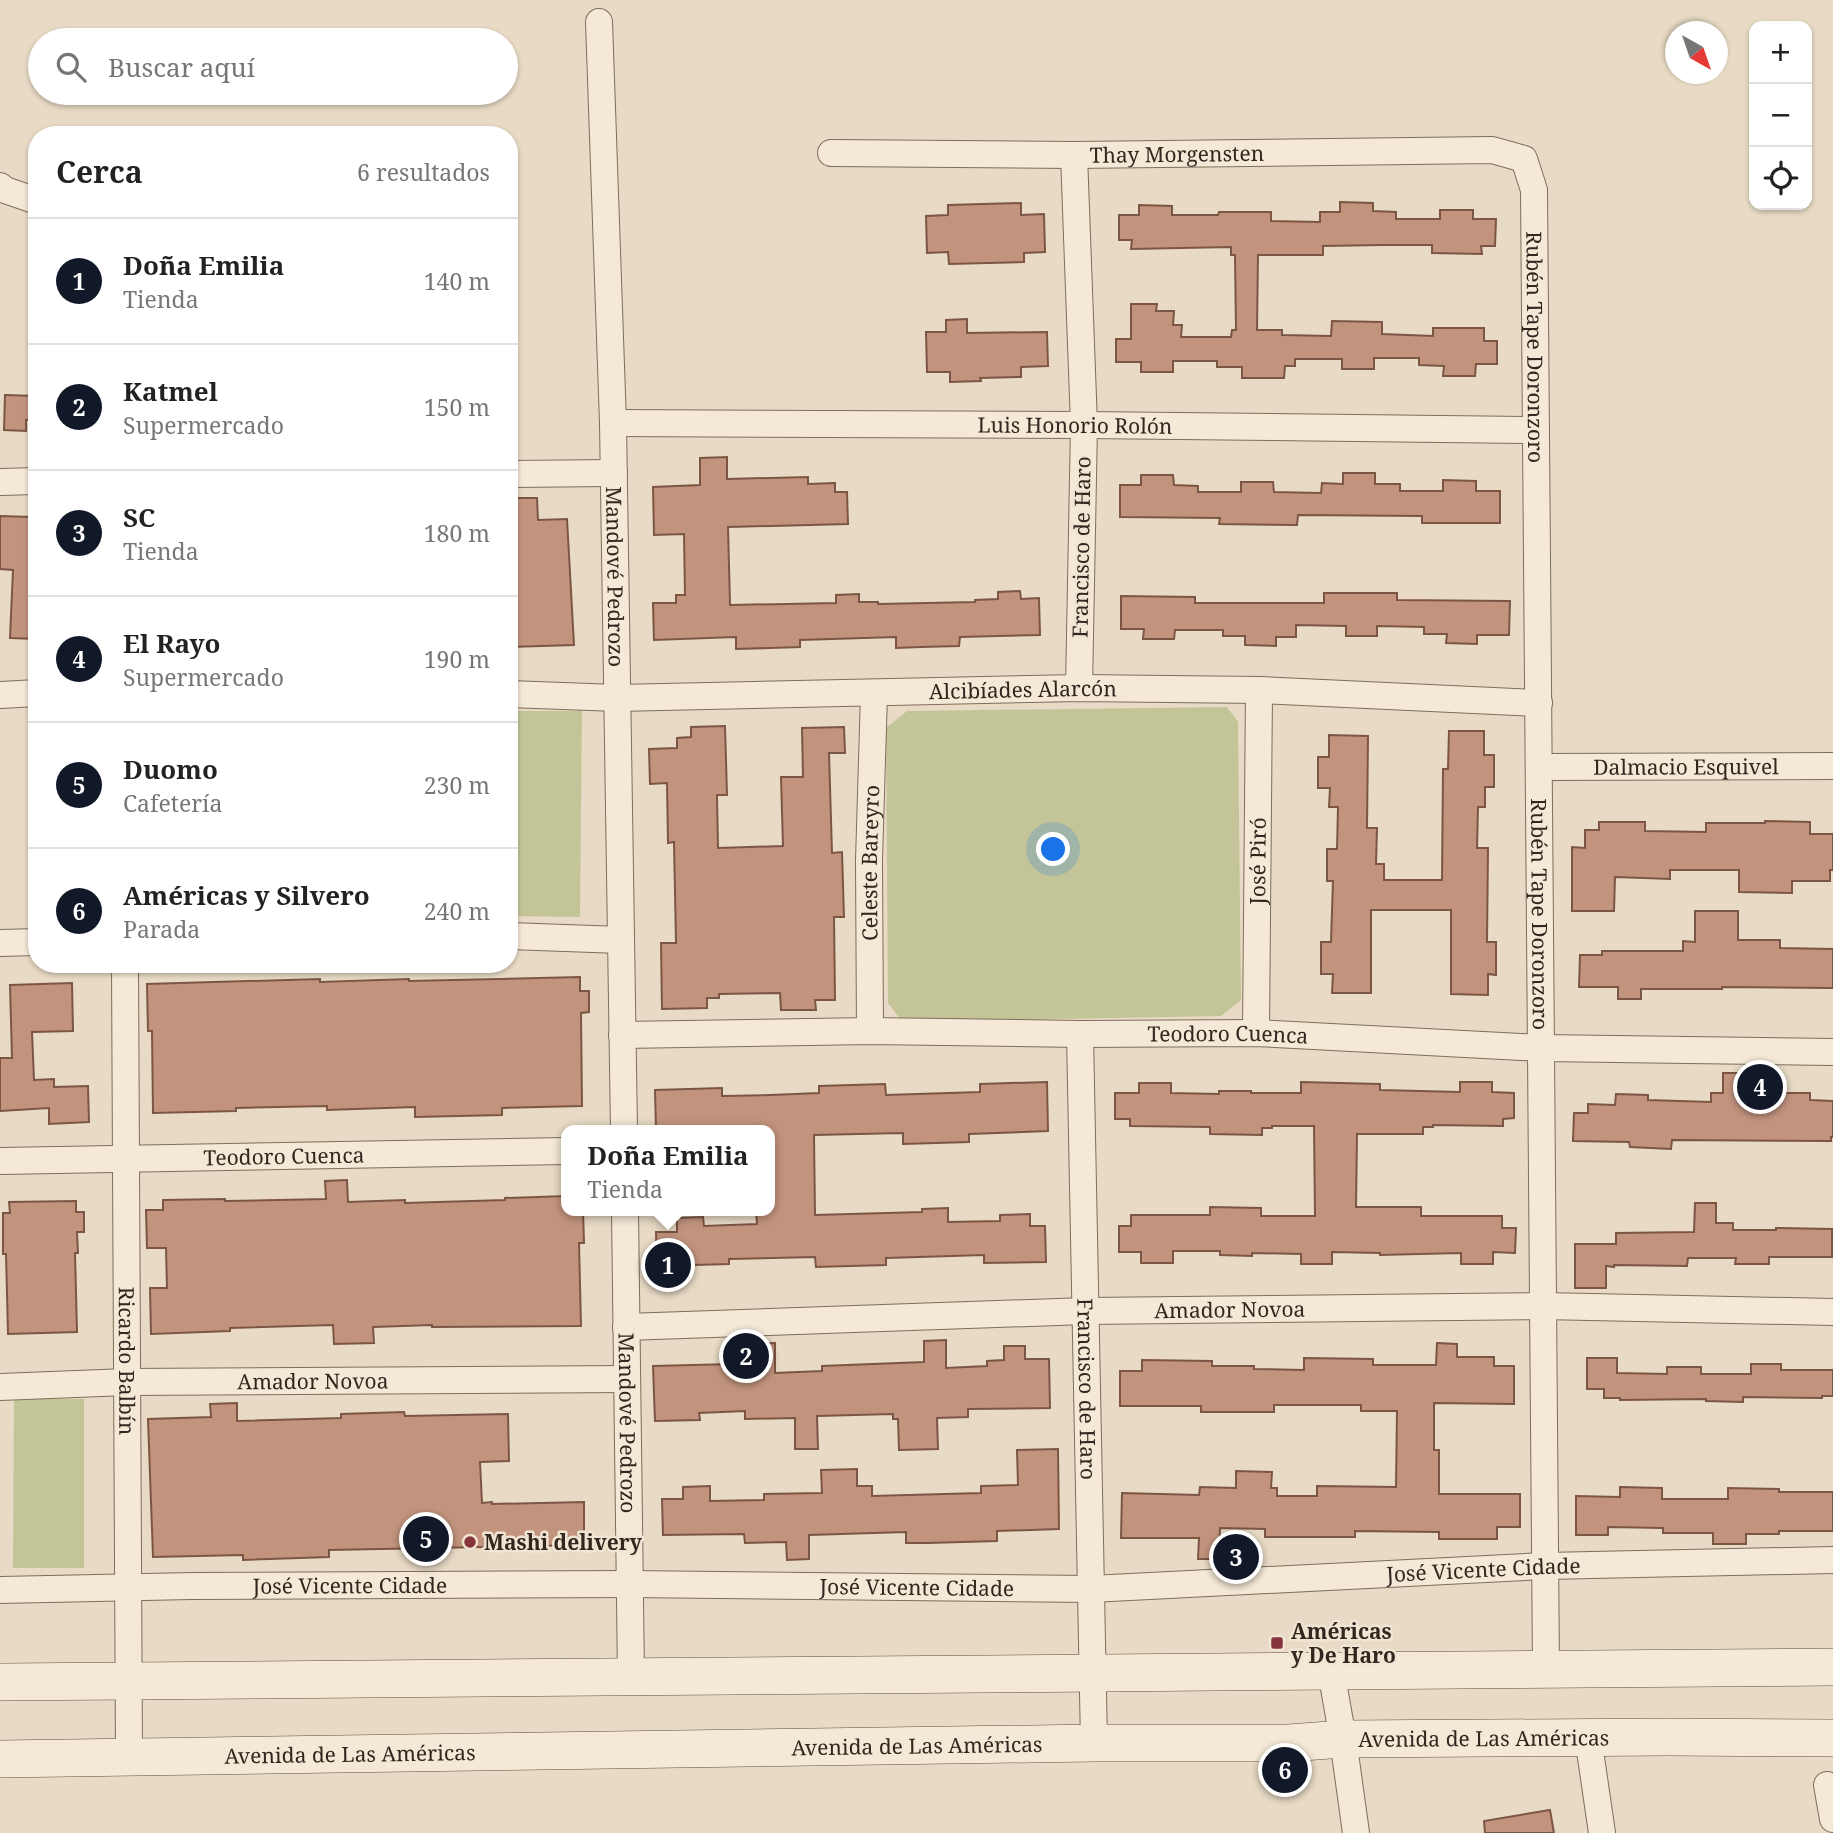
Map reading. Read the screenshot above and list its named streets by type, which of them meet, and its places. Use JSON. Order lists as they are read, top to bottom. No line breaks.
{"streets":{"main road":["Avenida de Las Américas"],"street":["Thay Morgensten","Rubén Tape Doronzoro","Luis Honorio Rolón","Francisco de Haro","Mandové Pedrozo","Alcibíades Alarcón","Dalmacio Esquivel","José Piró","Celeste Bareyro","Teodoro Cuenca","Amador Novoa","Ricardo Balbín","José Vicente Cidade"]},"crossings":[["Thay Morgensten","Rubén Tape Doronzoro"],["Thay Morgensten","Francisco de Haro"],["Rubén Tape Doronzoro","Luis Honorio Rolón"],["Rubén Tape Doronzoro","Alcibíades Alarcón"],["Rubén Tape Doronzoro","Dalmacio Esquivel"],["Rubén Tape Doronzoro","Teodoro Cuenca"],["Rubén Tape Doronzoro","Amador Novoa"],["Rubén Tape Doronzoro","José Vicente Cidade"],["Luis Honorio Rolón","Francisco de Haro"],["Luis Honorio Rolón","Mandové Pedrozo"],["Francisco de Haro","Alcibíades Alarcón"],["Francisco de Haro","Teodoro Cuenca"],["Francisco de Haro","Amador Novoa"],["Francisco de Haro","José Vicente Cidade"],["Francisco de Haro","Avenida de Las Américas"],["Mandové Pedrozo","Alcibíades Alarcón"],["Mandové Pedrozo","Teodoro Cuenca"],["Mandové Pedrozo","Amador Novoa"],["Mandové Pedrozo","José Vicente Cidade"],["Alcibíades Alarcón","José Piró"],["Alcibíades Alarcón","Celeste Bareyro"],["José Piró","Teodoro Cuenca"],["Celeste Bareyro","Teodoro Cuenca"],["Teodoro Cuenca","Ricardo Balbín"],["Amador Novoa","Ricardo Balbín"],["Ricardo Balbín","José Vicente Cidade"],["Ricardo Balbín","Avenida de Las Américas"]],"places":{"other":["Mashi delivery"],"transit":["Américas y De Haro"]},"north":"bottom right","page":{"map_buttons":["+","−"],"search":"Buscar aquí","heading":["Cerca","6 resultados"],"list":[{"mark":"1","name":"Doña Emilia","note":"Tienda","value":"140 m"},{"mark":"2","name":"Katmel","note":"Supermercado","value":"150 m"},{"mark":"3","name":"SC","note":"Tienda","value":"180 m"},{"mark":"4","name":"El Rayo","note":"Supermercado","value":"190 m"},{"mark":"5","name":"Duomo","note":"Cafetería","value":"230 m"},{"mark":"6","name":"Américas y Silvero","note":"Parada","value":"240 m"}],"pins":["4","1","2","5","3","6"],"popup":["Doña Emilia","Tienda"]}}
